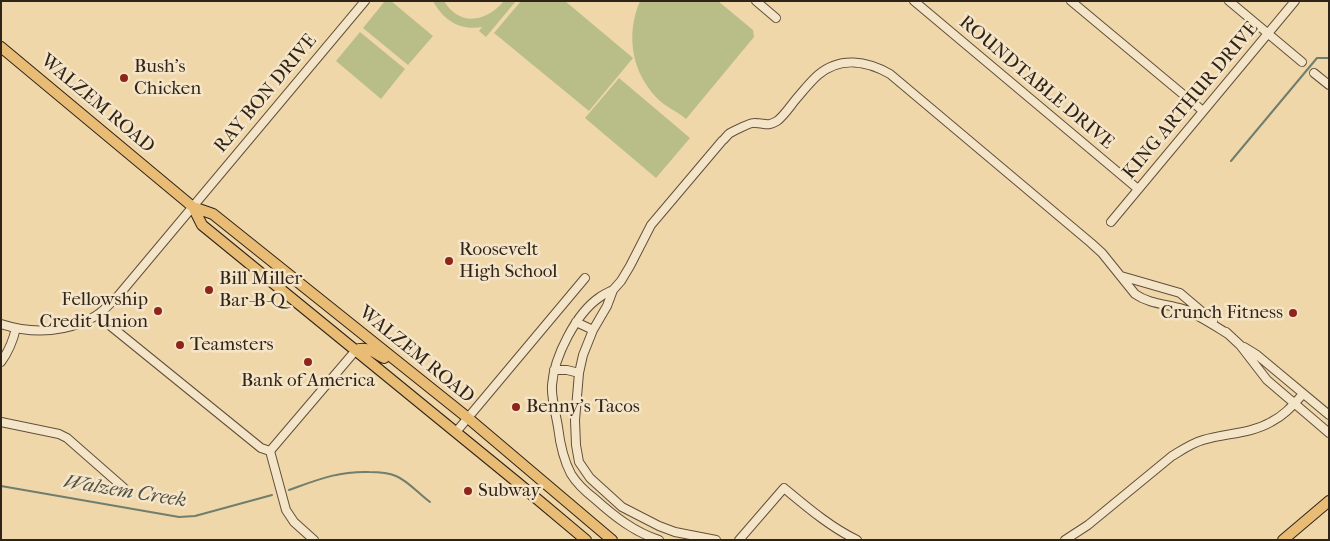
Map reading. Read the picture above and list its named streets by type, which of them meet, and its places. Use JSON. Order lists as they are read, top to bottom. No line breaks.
{"streets":{"main road":["WALZEM ROAD"],"street":["ROUNDTABLE DRIVE","RAY BON DRIVE","KING ARTHUR DRIVE"]},"crossings":[["ROUNDTABLE DRIVE","KING ARTHUR DRIVE"],["RAY BON DRIVE","WALZEM ROAD"]],"water":["Walzem Creek"],"places":["Bush's Chicken","Roosevelt High School","Bill Miller Bar-B-Q","Fellowship Credit Union","Crunch Fitness","Teamsters","Bank of America","Benny's Tacos","Subway"]}
